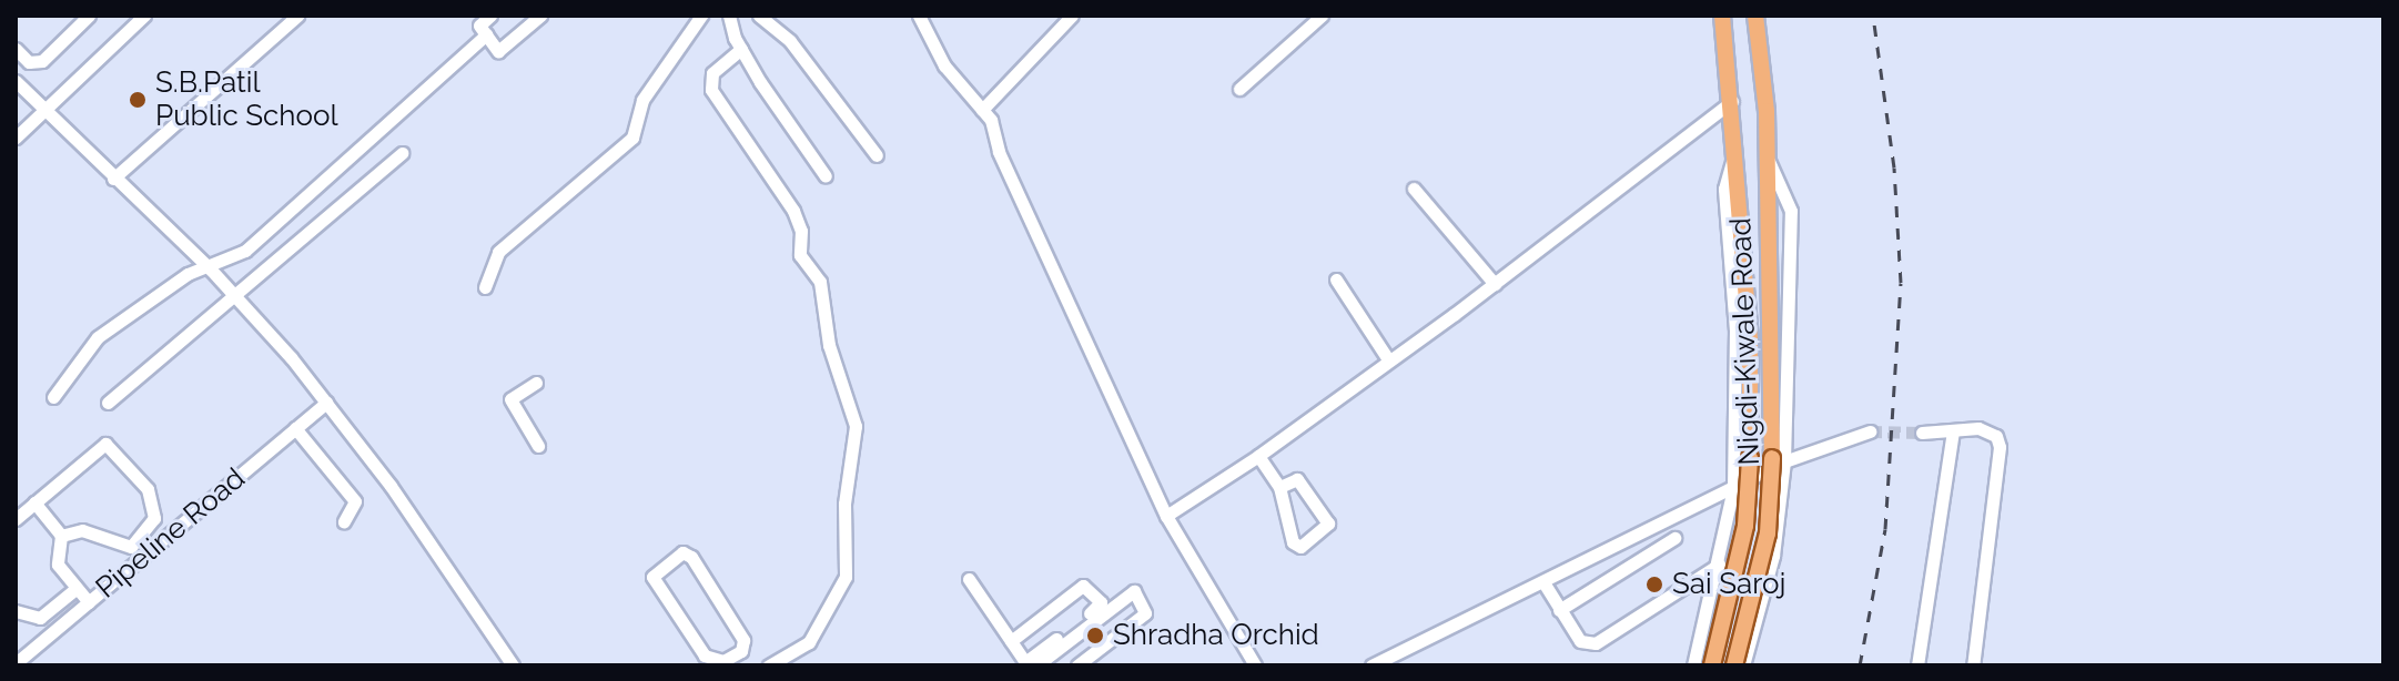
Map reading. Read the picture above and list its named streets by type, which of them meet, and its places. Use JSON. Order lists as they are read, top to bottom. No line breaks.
{"streets":{"main road":["Nigdi-Kiwale Road"],"street":["Pipeline Road"]},"places":["S.B.Patil Public School","Sai Saroj","Shradha Orchid"]}
